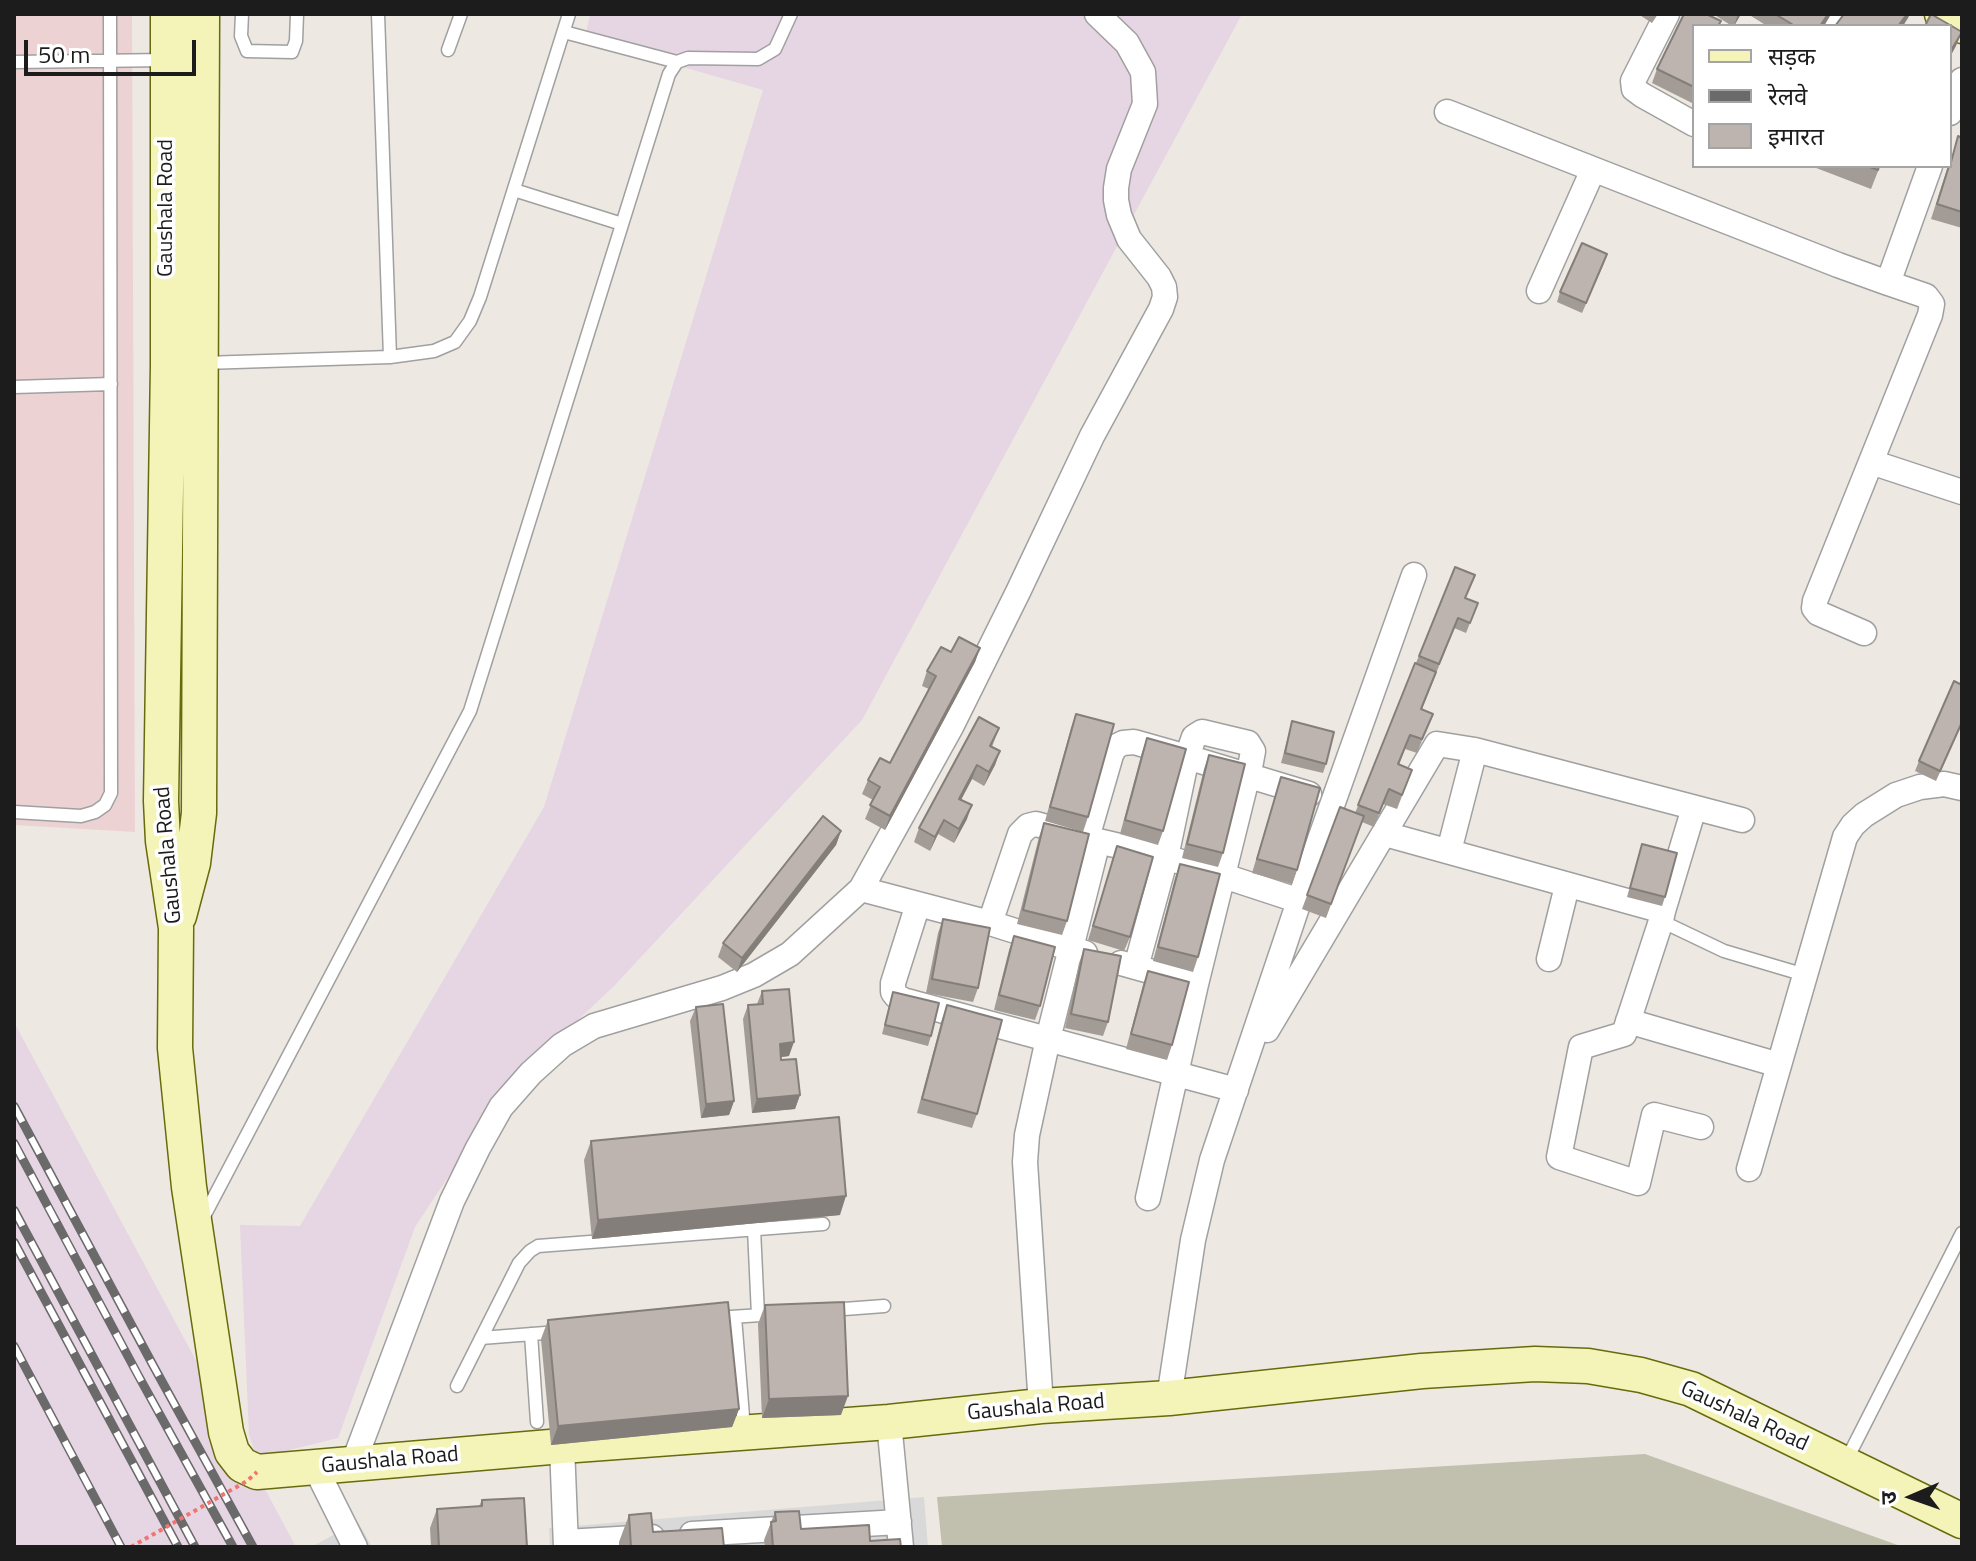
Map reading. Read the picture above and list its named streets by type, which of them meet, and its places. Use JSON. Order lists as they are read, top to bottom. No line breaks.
{"streets":{"street":["Gaushala Road"]},"legend":["सड़क","रेलवे","इमारत"],"scale_bar":"50 m","north":"left"}
